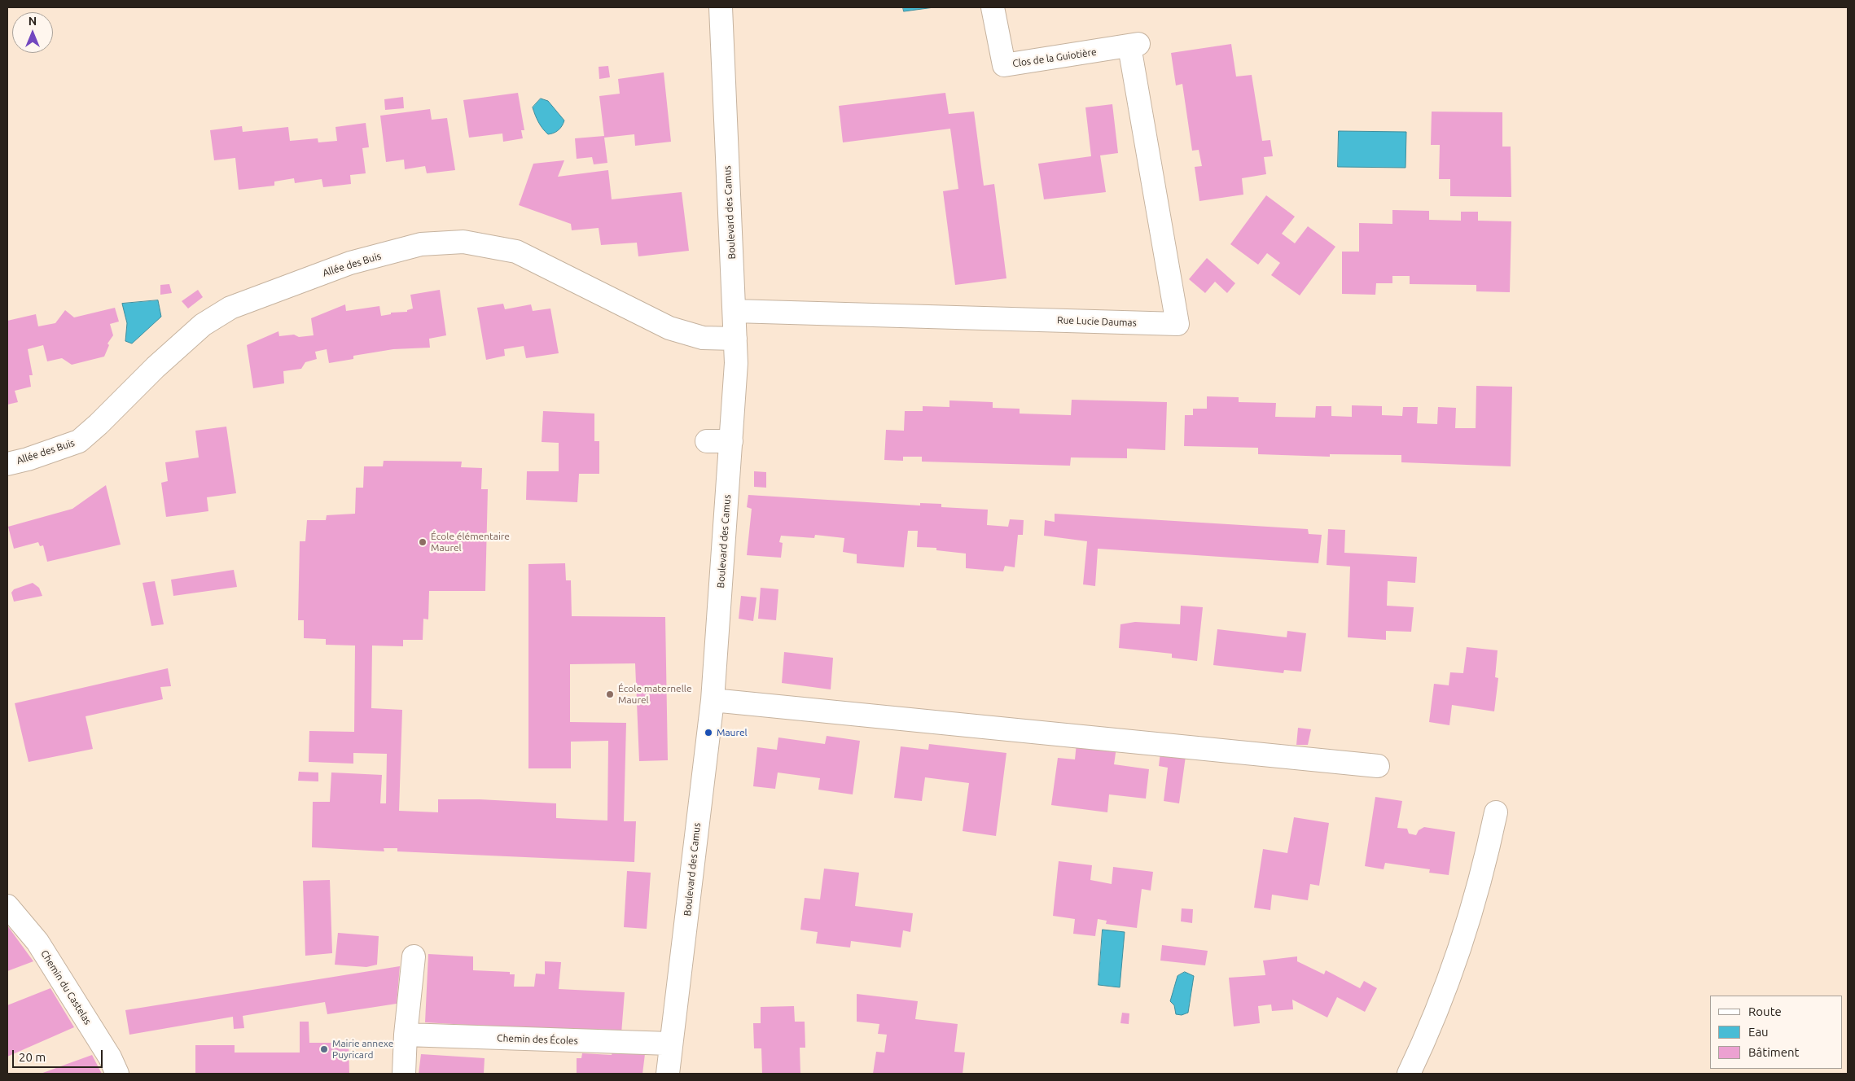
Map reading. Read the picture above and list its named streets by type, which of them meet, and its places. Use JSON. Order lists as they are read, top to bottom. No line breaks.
{"streets":{"street":["Clos de la Guiotière","Boulevard des Camus","Allée des Buis","Rue Lucie Daumas","Chemin du Castelas","Chemin des Écoles"]},"crossings":[["Clos de la Guiotière","Rue Lucie Daumas"],["Boulevard des Camus","Allée des Buis"],["Boulevard des Camus","Rue Lucie Daumas"],["Boulevard des Camus","Chemin des Écoles"]],"places":["École élémentaire Maurel","École maternelle Maurel","Maurel","Mairie annexe Puyricard"],"legend":["Route","Eau","Bâtiment"],"scale_bar":"20 m","north":"top"}
